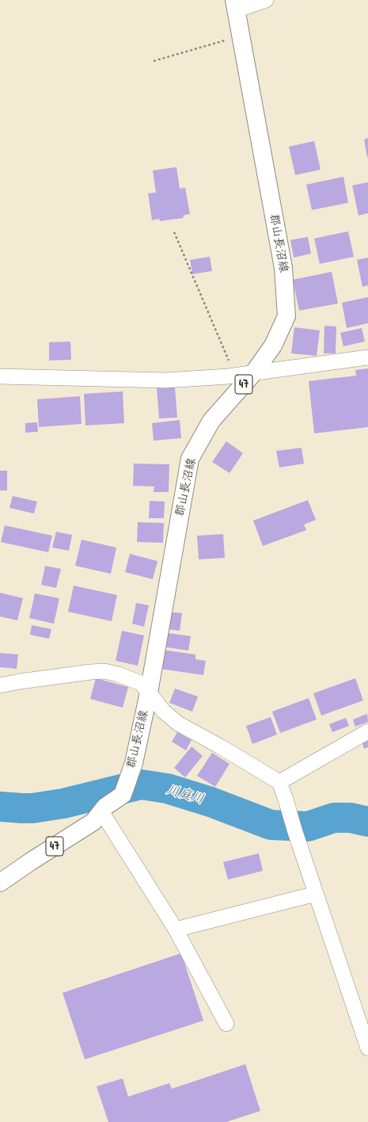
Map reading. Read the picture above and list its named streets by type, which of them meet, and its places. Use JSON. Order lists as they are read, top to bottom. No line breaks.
{"streets":{"main road":["郡山長沼線","47"]},"water":["川庭川"]}
